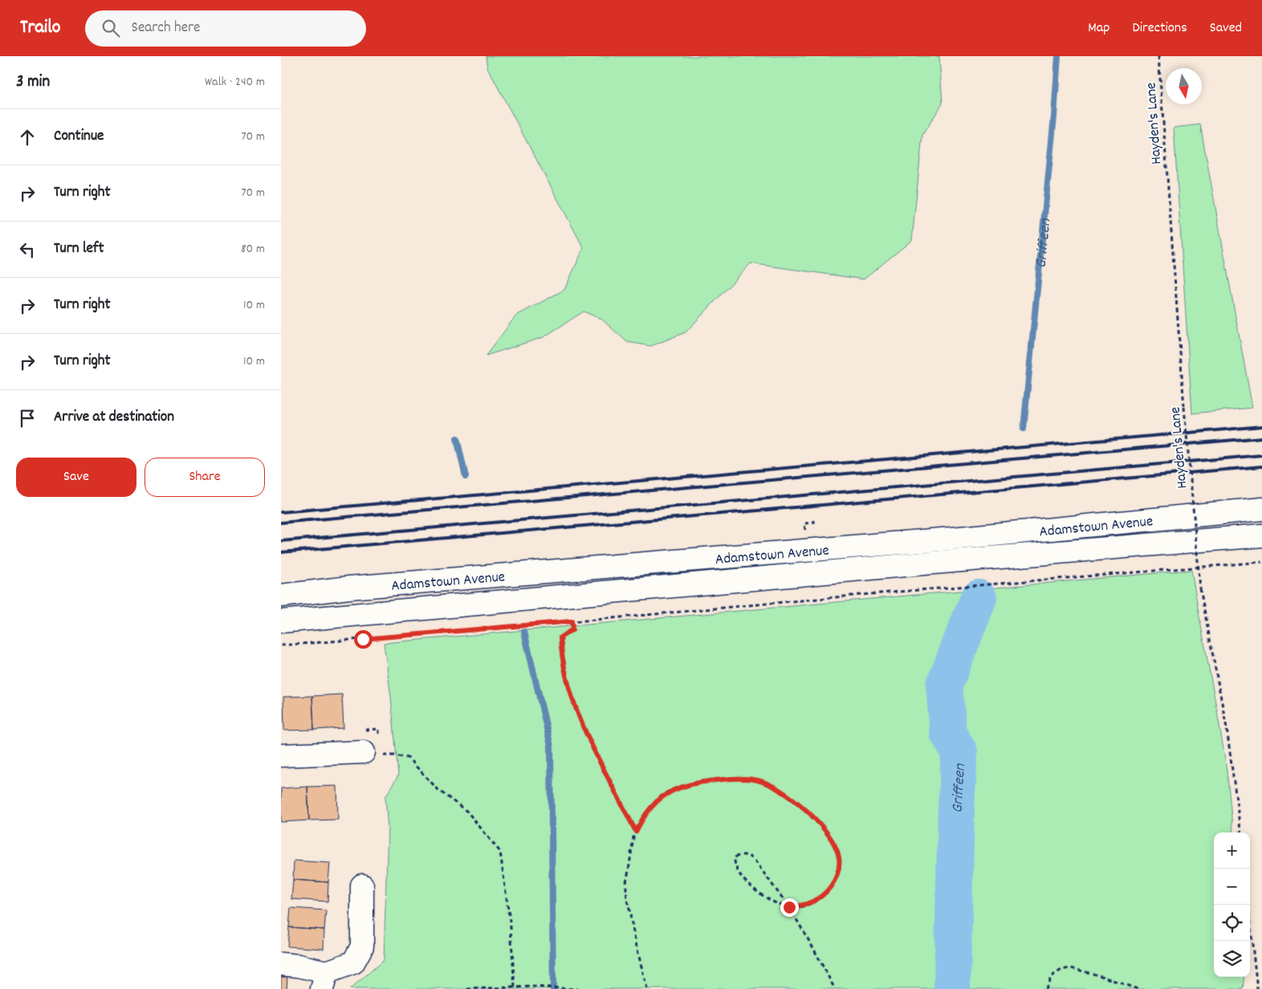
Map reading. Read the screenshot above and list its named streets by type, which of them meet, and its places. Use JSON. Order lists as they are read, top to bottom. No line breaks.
{"streets":{"street":["Adamstown Avenue"],"path":["Hayden's Lane"]},"water":["Griffeen"],"north":"bottom","page":{"header":"Trailo","search":"Search here","nav":["Map","Directions","Saved"],"heading":["3 min","Walk · 240 m"],"list":[["Continue","70 m"],["Turn right","70 m"],["Turn left","80 m"],["Turn right","10 m"],["Turn right","10 m"],"Arrive at destination"],"buttons":["Save","Share"],"map_buttons":["+","−"]}}
